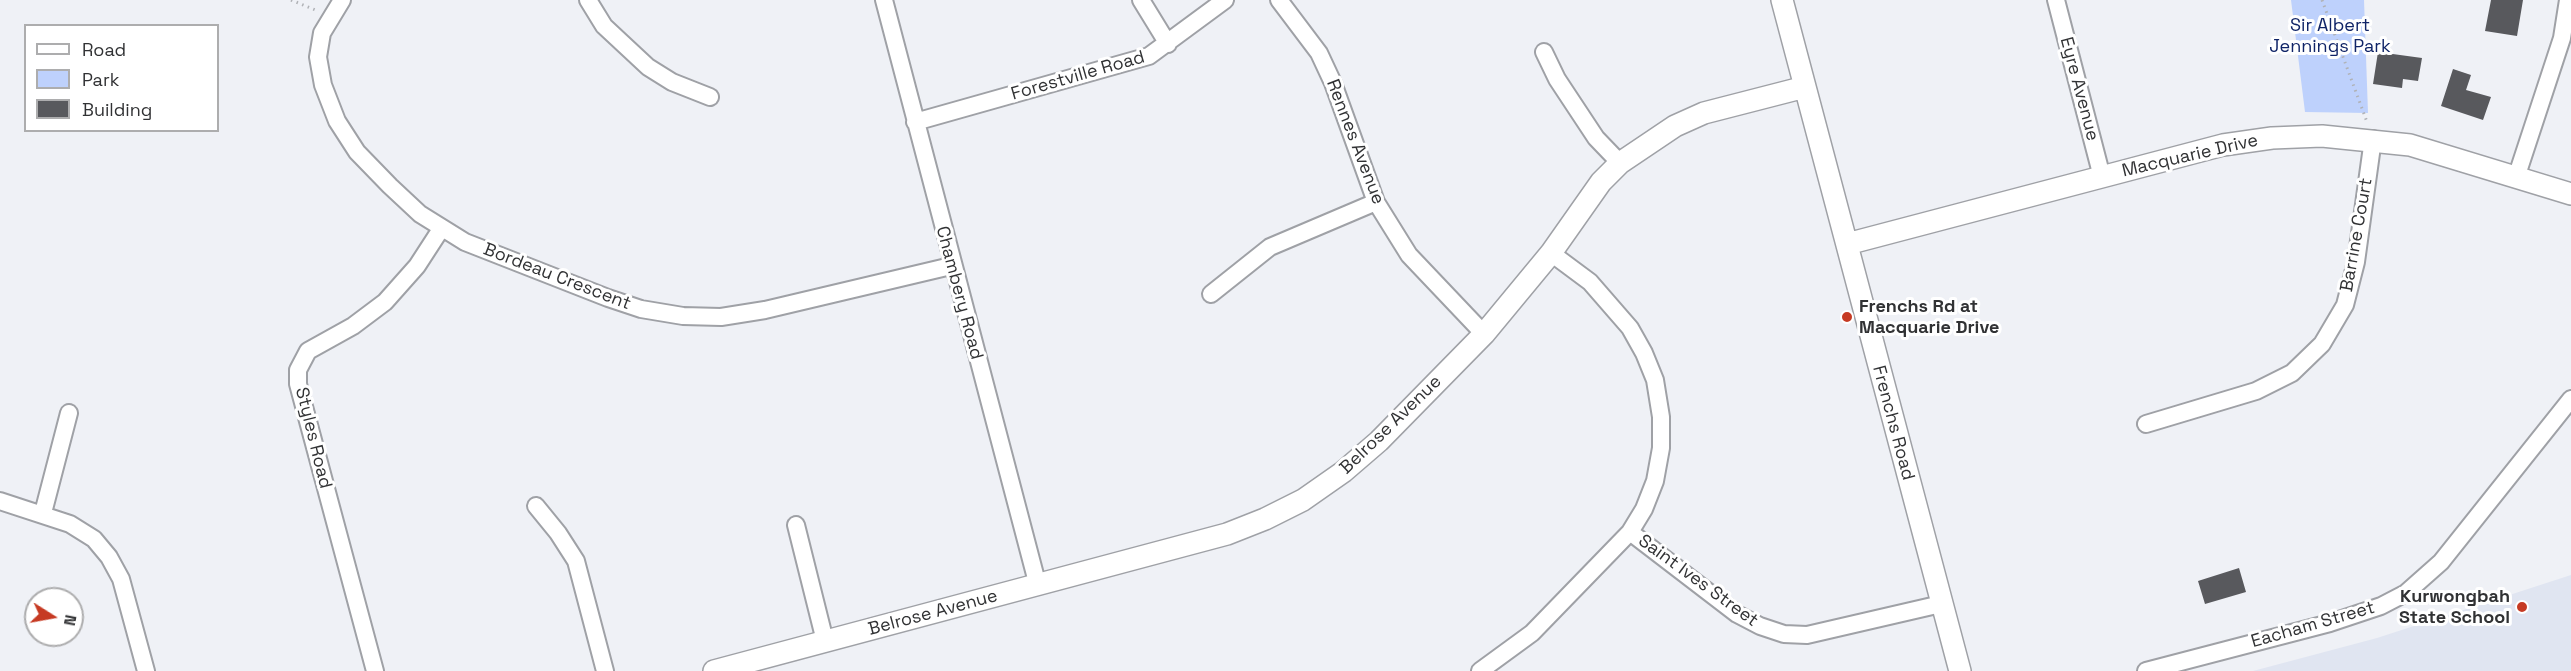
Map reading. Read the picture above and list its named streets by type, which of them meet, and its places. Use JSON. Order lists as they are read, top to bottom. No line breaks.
{"streets":{"street":["Forestville Road","Eyre Avenue","Rennes Avenue","Macquarie Drive","Barrine Court","Bordeau Crescent","Chambery Road","Frenchs Road","Belrose Avenue","Styles Road","Saint Ives Street","Eacham Street"]},"crossings":[["Forestville Road","Chambery Road"],["Eyre Avenue","Macquarie Drive"],["Rennes Avenue","Belrose Avenue"],["Macquarie Drive","Barrine Court"],["Macquarie Drive","Frenchs Road"],["Bordeau Crescent","Chambery Road"],["Bordeau Crescent","Styles Road"],["Chambery Road","Belrose Avenue"],["Frenchs Road","Belrose Avenue"],["Frenchs Road","Saint Ives Street"]],"parks":["Sir Albert Jennings Park"],"places":["Frenchs Rd at Macquarie Drive","Kurwongbah State School"],"legend":["Road","Park","Building"],"north":"right"}
